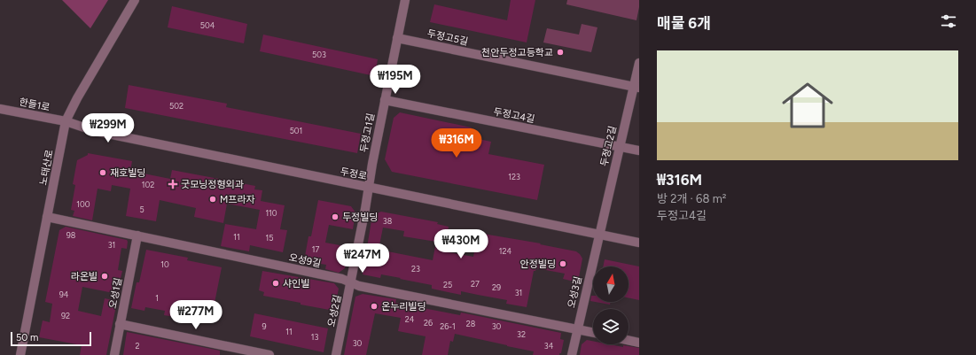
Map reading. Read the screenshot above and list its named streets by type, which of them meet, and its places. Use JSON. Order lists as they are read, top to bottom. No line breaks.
{"streets":{"street":["두정고5길","한들1로","두정고4길","두정고1길","두정고2길","노태산로","두정로","오성9길","오성3길","오성1길","오성2길"]},"crossings":[["두정고5길","두정고1길"],["두정고5길","두정고2길"],["한들1로","노태산로"],["한들1로","두정로"],["두정고4길","두정고1길"],["두정고4길","두정고2길"],["두정고1길","두정로"],["두정고1길","오성2길"],["두정고2길","두정로"],["두정고2길","오성3길"],["노태산로","두정로"],["노태산로","오성9길"],["두정로","오성3길"],["두정로","오성2길"],["오성9길","오성3길"],["오성9길","오성1길"],["오성9길","오성2길"]],"places":{"other":["천안두정고등학교","재호빌딩","M프라자","두정빌딩","안정빌딩","라온빌","샤인빌","온누리빌딩"],"health":["굿모닝정형외과"]},"house_numbers":["504","503","502","501","123","102","100","5","110","38","98","11","15","31","17","124","10","23","27","25","29","31","94","1","92","24","26","28","9","26-1","30","11","32","13","30","2","34"],"scale_bar":"50 m","north":"top","page":{"heading":"매물 6개","list":[{"name":"₩316M","note":"방 2개 · 68 m² · 두정고4길"}],"price":["₩195M","₩299M","₩316M","₩430M","₩247M","₩277M"],"scale":"50 m"}}
